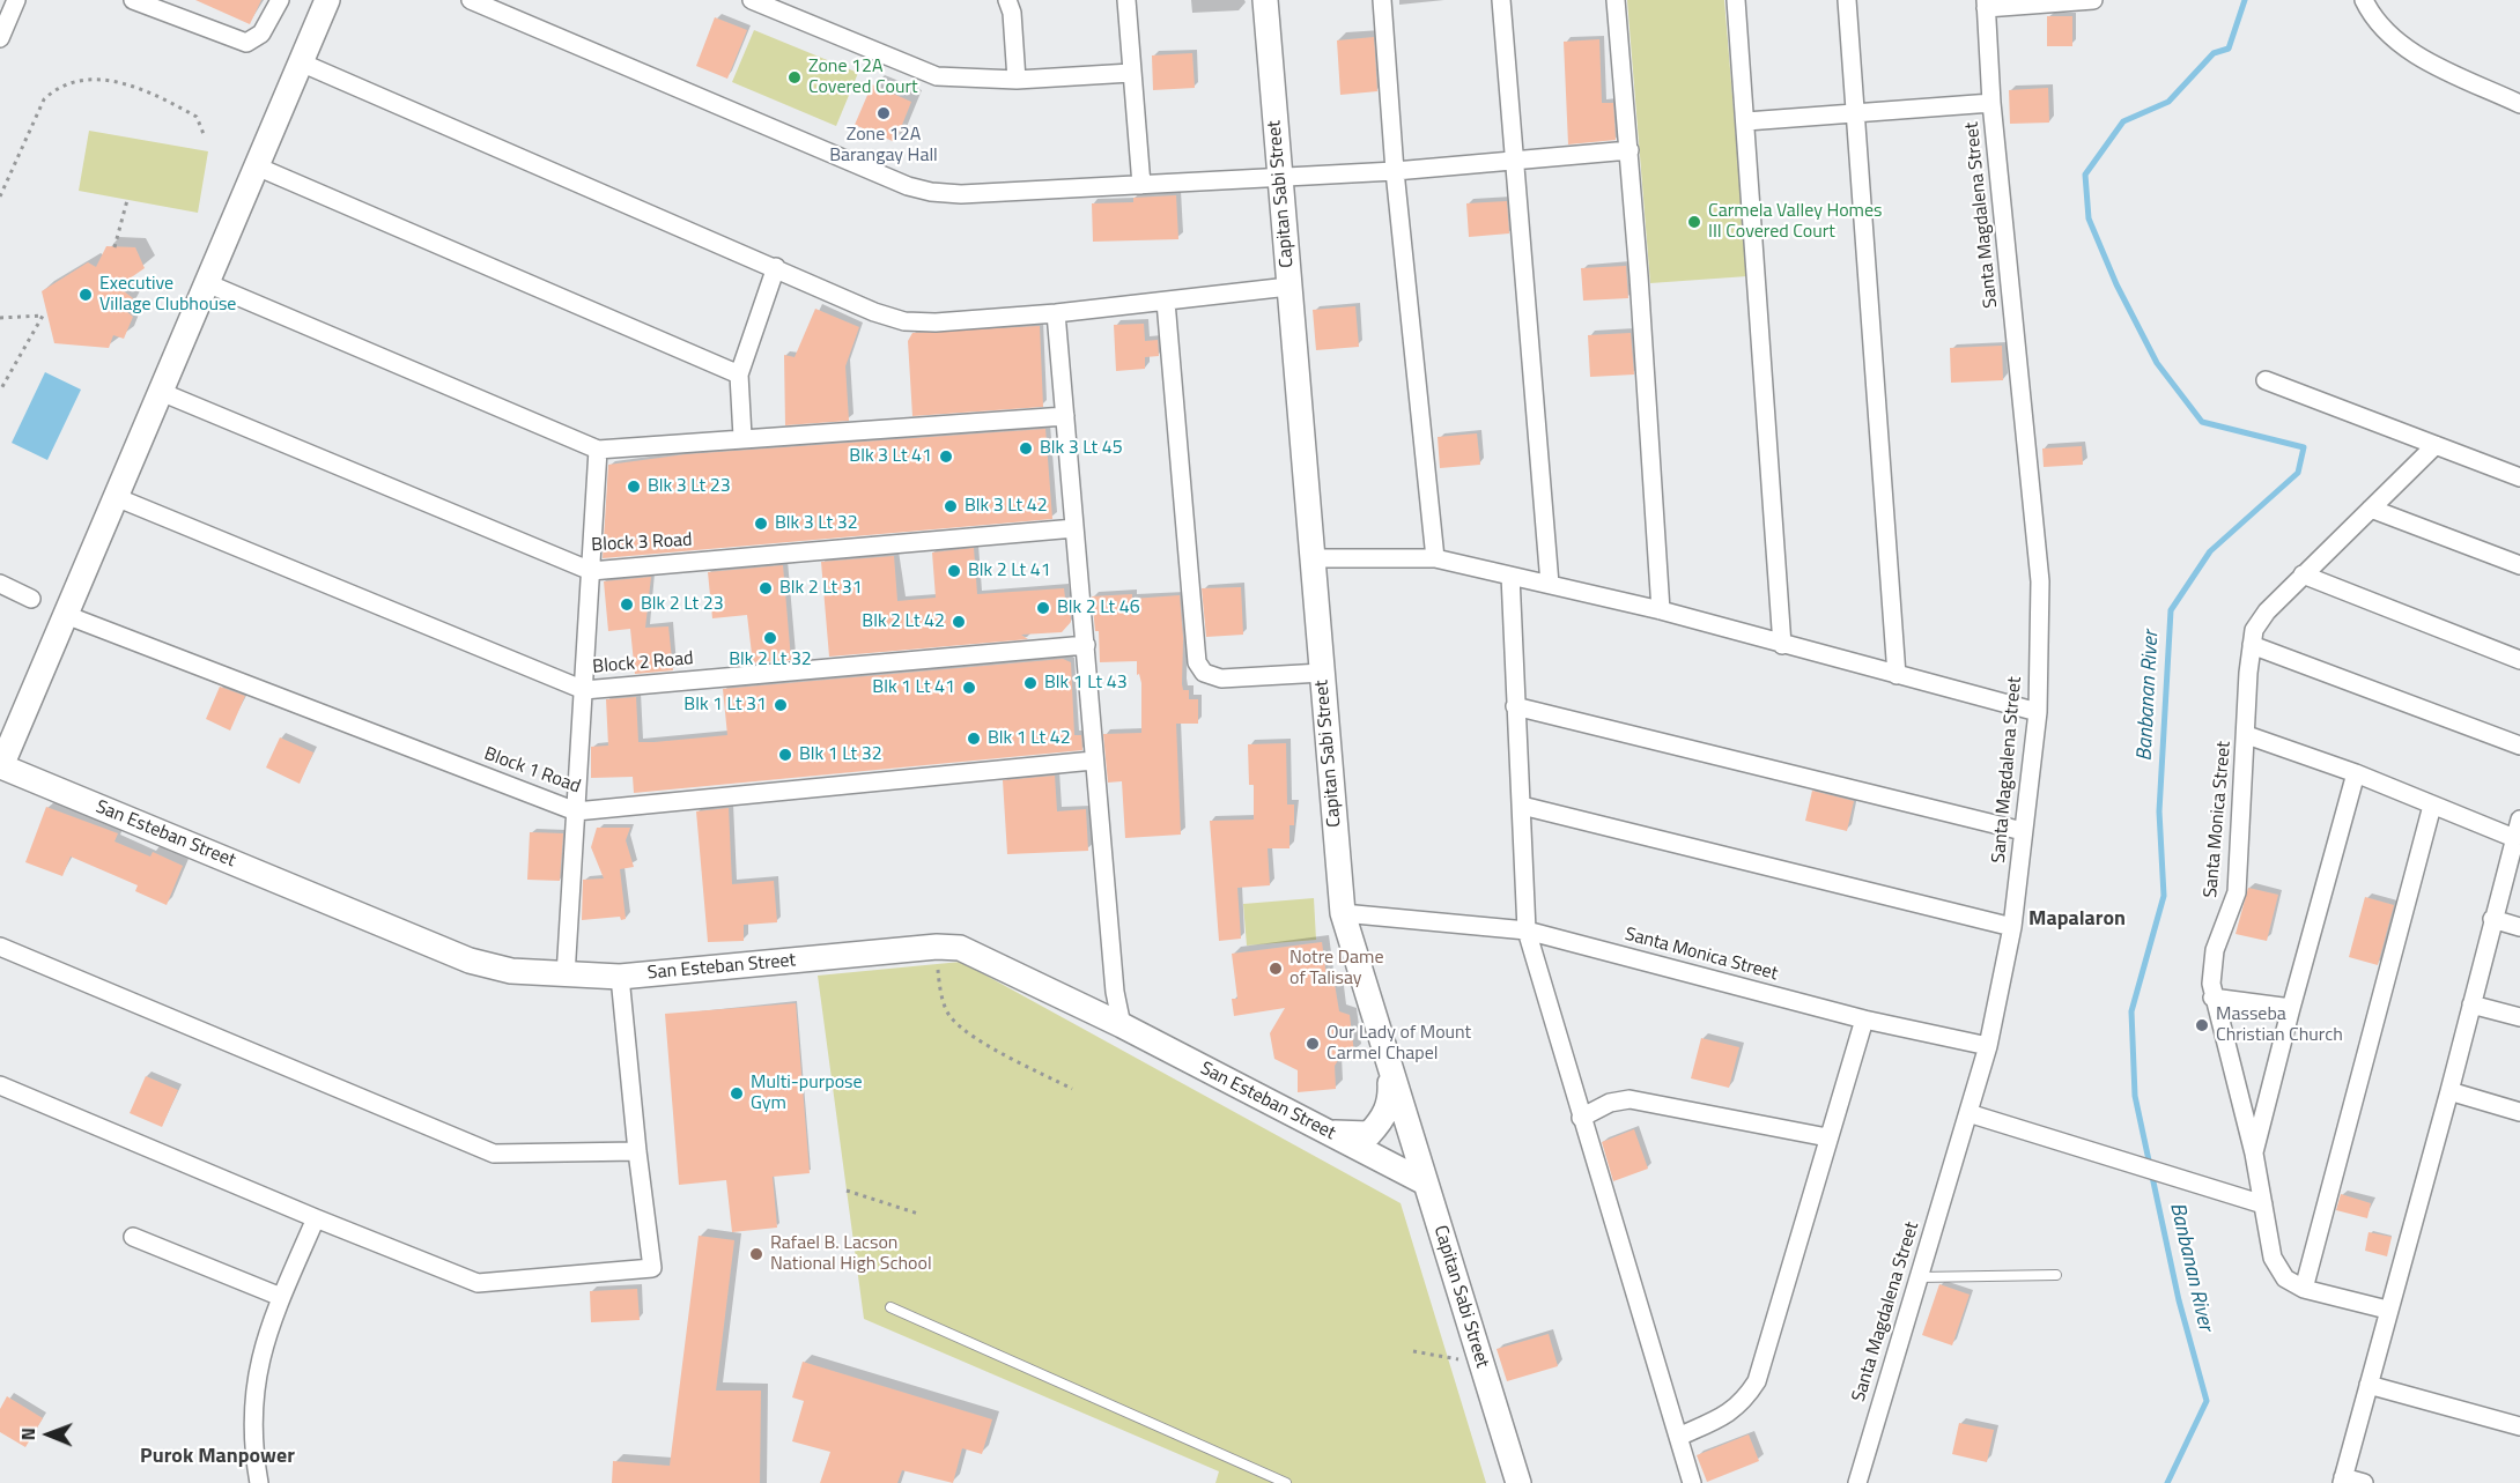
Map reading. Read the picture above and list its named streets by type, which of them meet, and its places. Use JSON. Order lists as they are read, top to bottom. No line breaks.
{"streets":{"street":["Capitan Sabi Street","Santa Magdalena Street","Block 3 Road","Block 2 Road","Block 1 Road","Santa Monica Street","San Esteban Street"]},"crossings":[["Capitan Sabi Street","Santa Monica Street"],["Capitan Sabi Street","San Esteban Street"],["Santa Magdalena Street","Santa Monica Street"]],"districts":["Mapalaron","Purok Manpower"],"water":["Banbanan River"],"places":["Zone 12A Covered Court","Zone 12A Barangay Hall","Carmela Valley Homes III Covered Court","Executive Village Clubhouse","Blk 3 Lt 45","Blk 3 Lt 41","Blk 3 Lt 23","Blk 3 Lt 42","Blk 3 Lt 32","Blk 2 Lt 41","Blk 2 Lt 31","Blk 2 Lt 23","Blk 2 Lt 46","Blk 2 Lt 42","Blk 2 Lt 32","Blk 1 Lt 43","Blk 1 Lt 41","Blk 1 Lt 31","Blk 1 Lt 42","Blk 1 Lt 32","Notre Dame of Talisay","Masseba Christian Church","Our Lady of Mount Carmel Chapel","Multi-purpose Gym","Rafael B. Lacson National High School"],"north":"left"}
